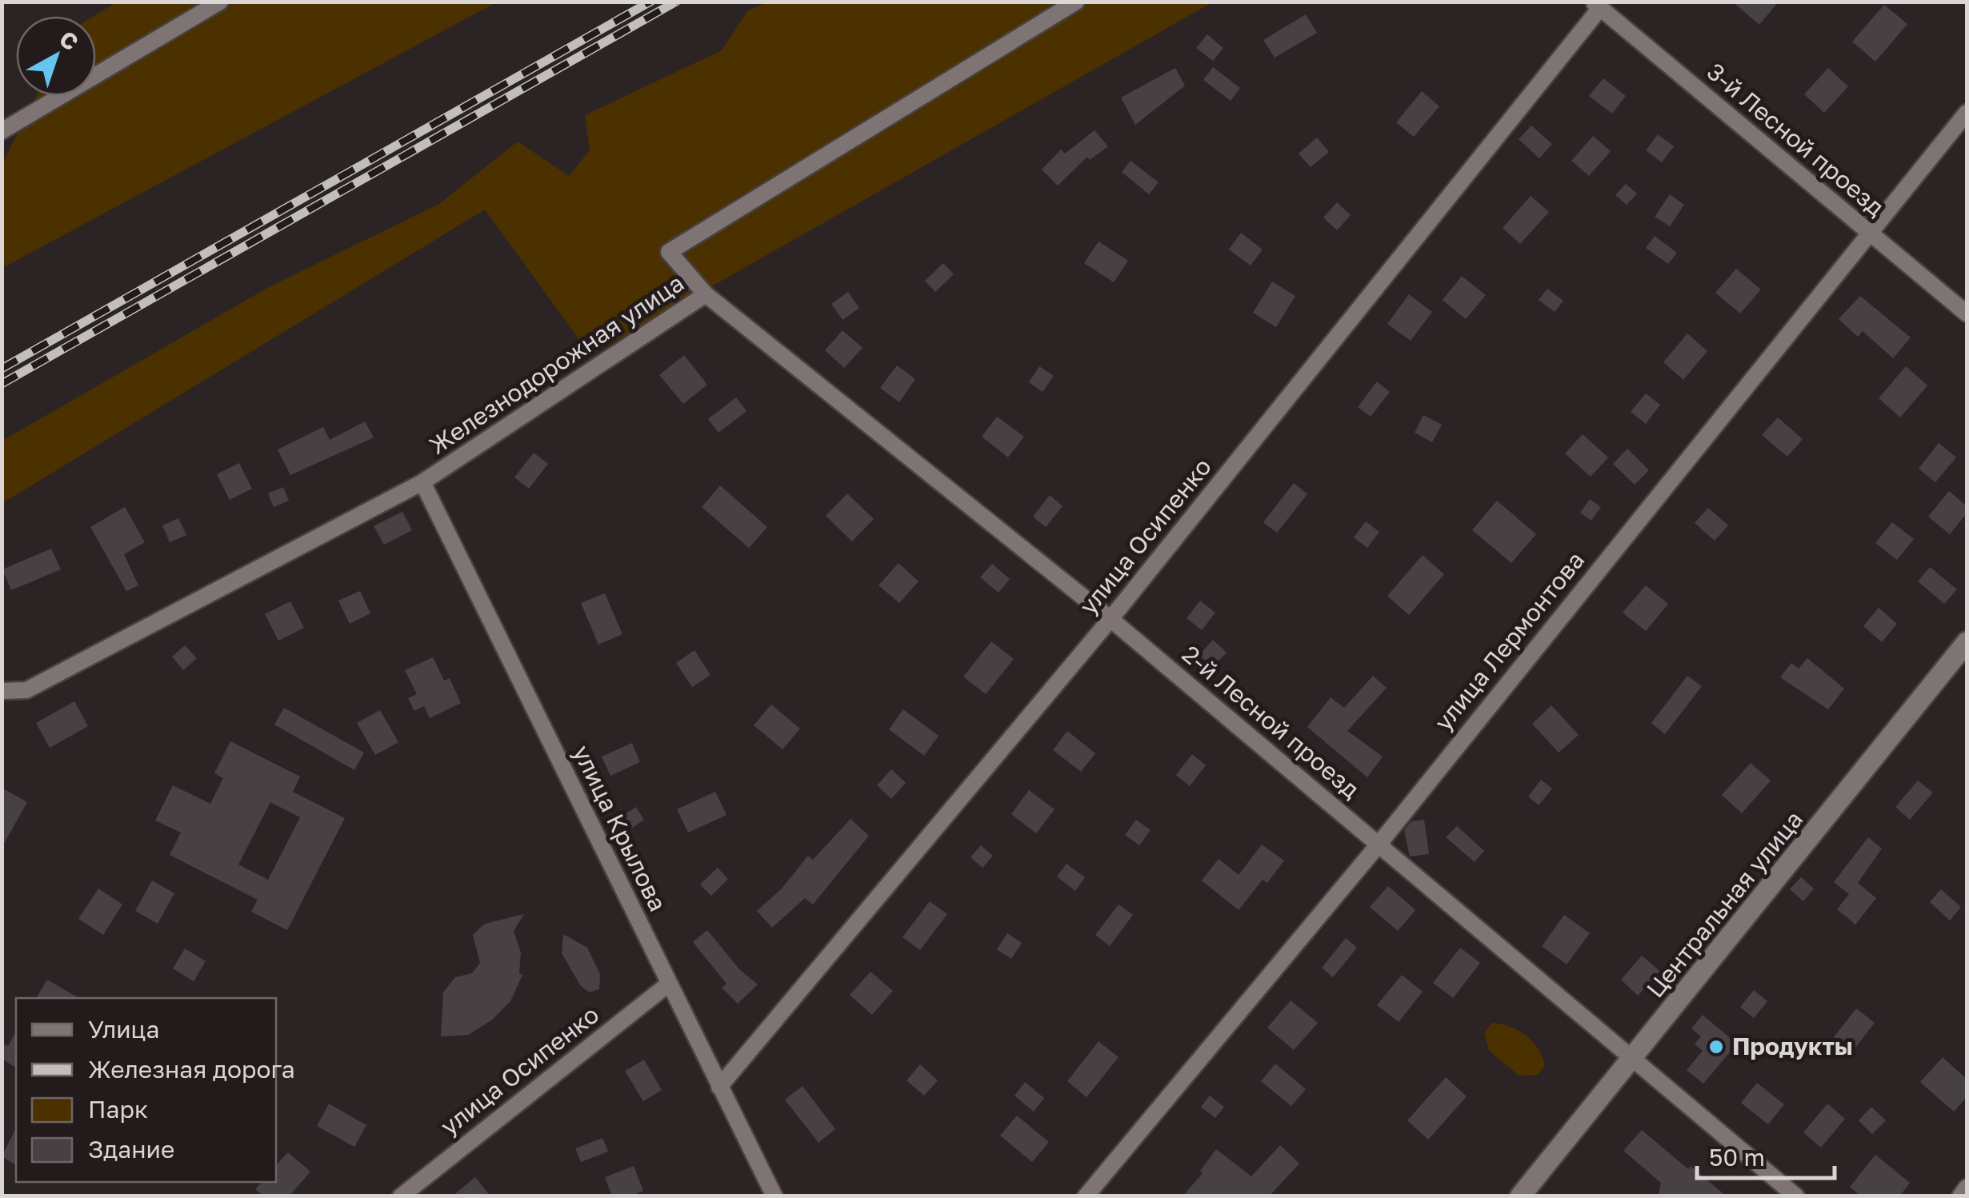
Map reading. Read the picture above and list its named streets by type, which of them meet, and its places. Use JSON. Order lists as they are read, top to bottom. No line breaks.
{"streets":{"street":["3-й Лесной проезд","Железнодорожная улица","улица Осипенко","улица Лермонтова","2-й Лесной проезд","улица Крылова","Центральная улица"]},"crossings":[["3-й Лесной проезд","улица Осипенко"],["3-й Лесной проезд","улица Лермонтова"],["Железнодорожная улица","2-й Лесной проезд"],["Железнодорожная улица","улица Крылова"],["улица Осипенко","2-й Лесной проезд"],["улица Осипенко","улица Крылова"],["улица Лермонтова","2-й Лесной проезд"],["2-й Лесной проезд","Центральная улица"]],"places":["Продукты"],"legend":["Улица","Железная дорога","Парк","Здание"],"scale_bar":"50 m","north":"top right"}
